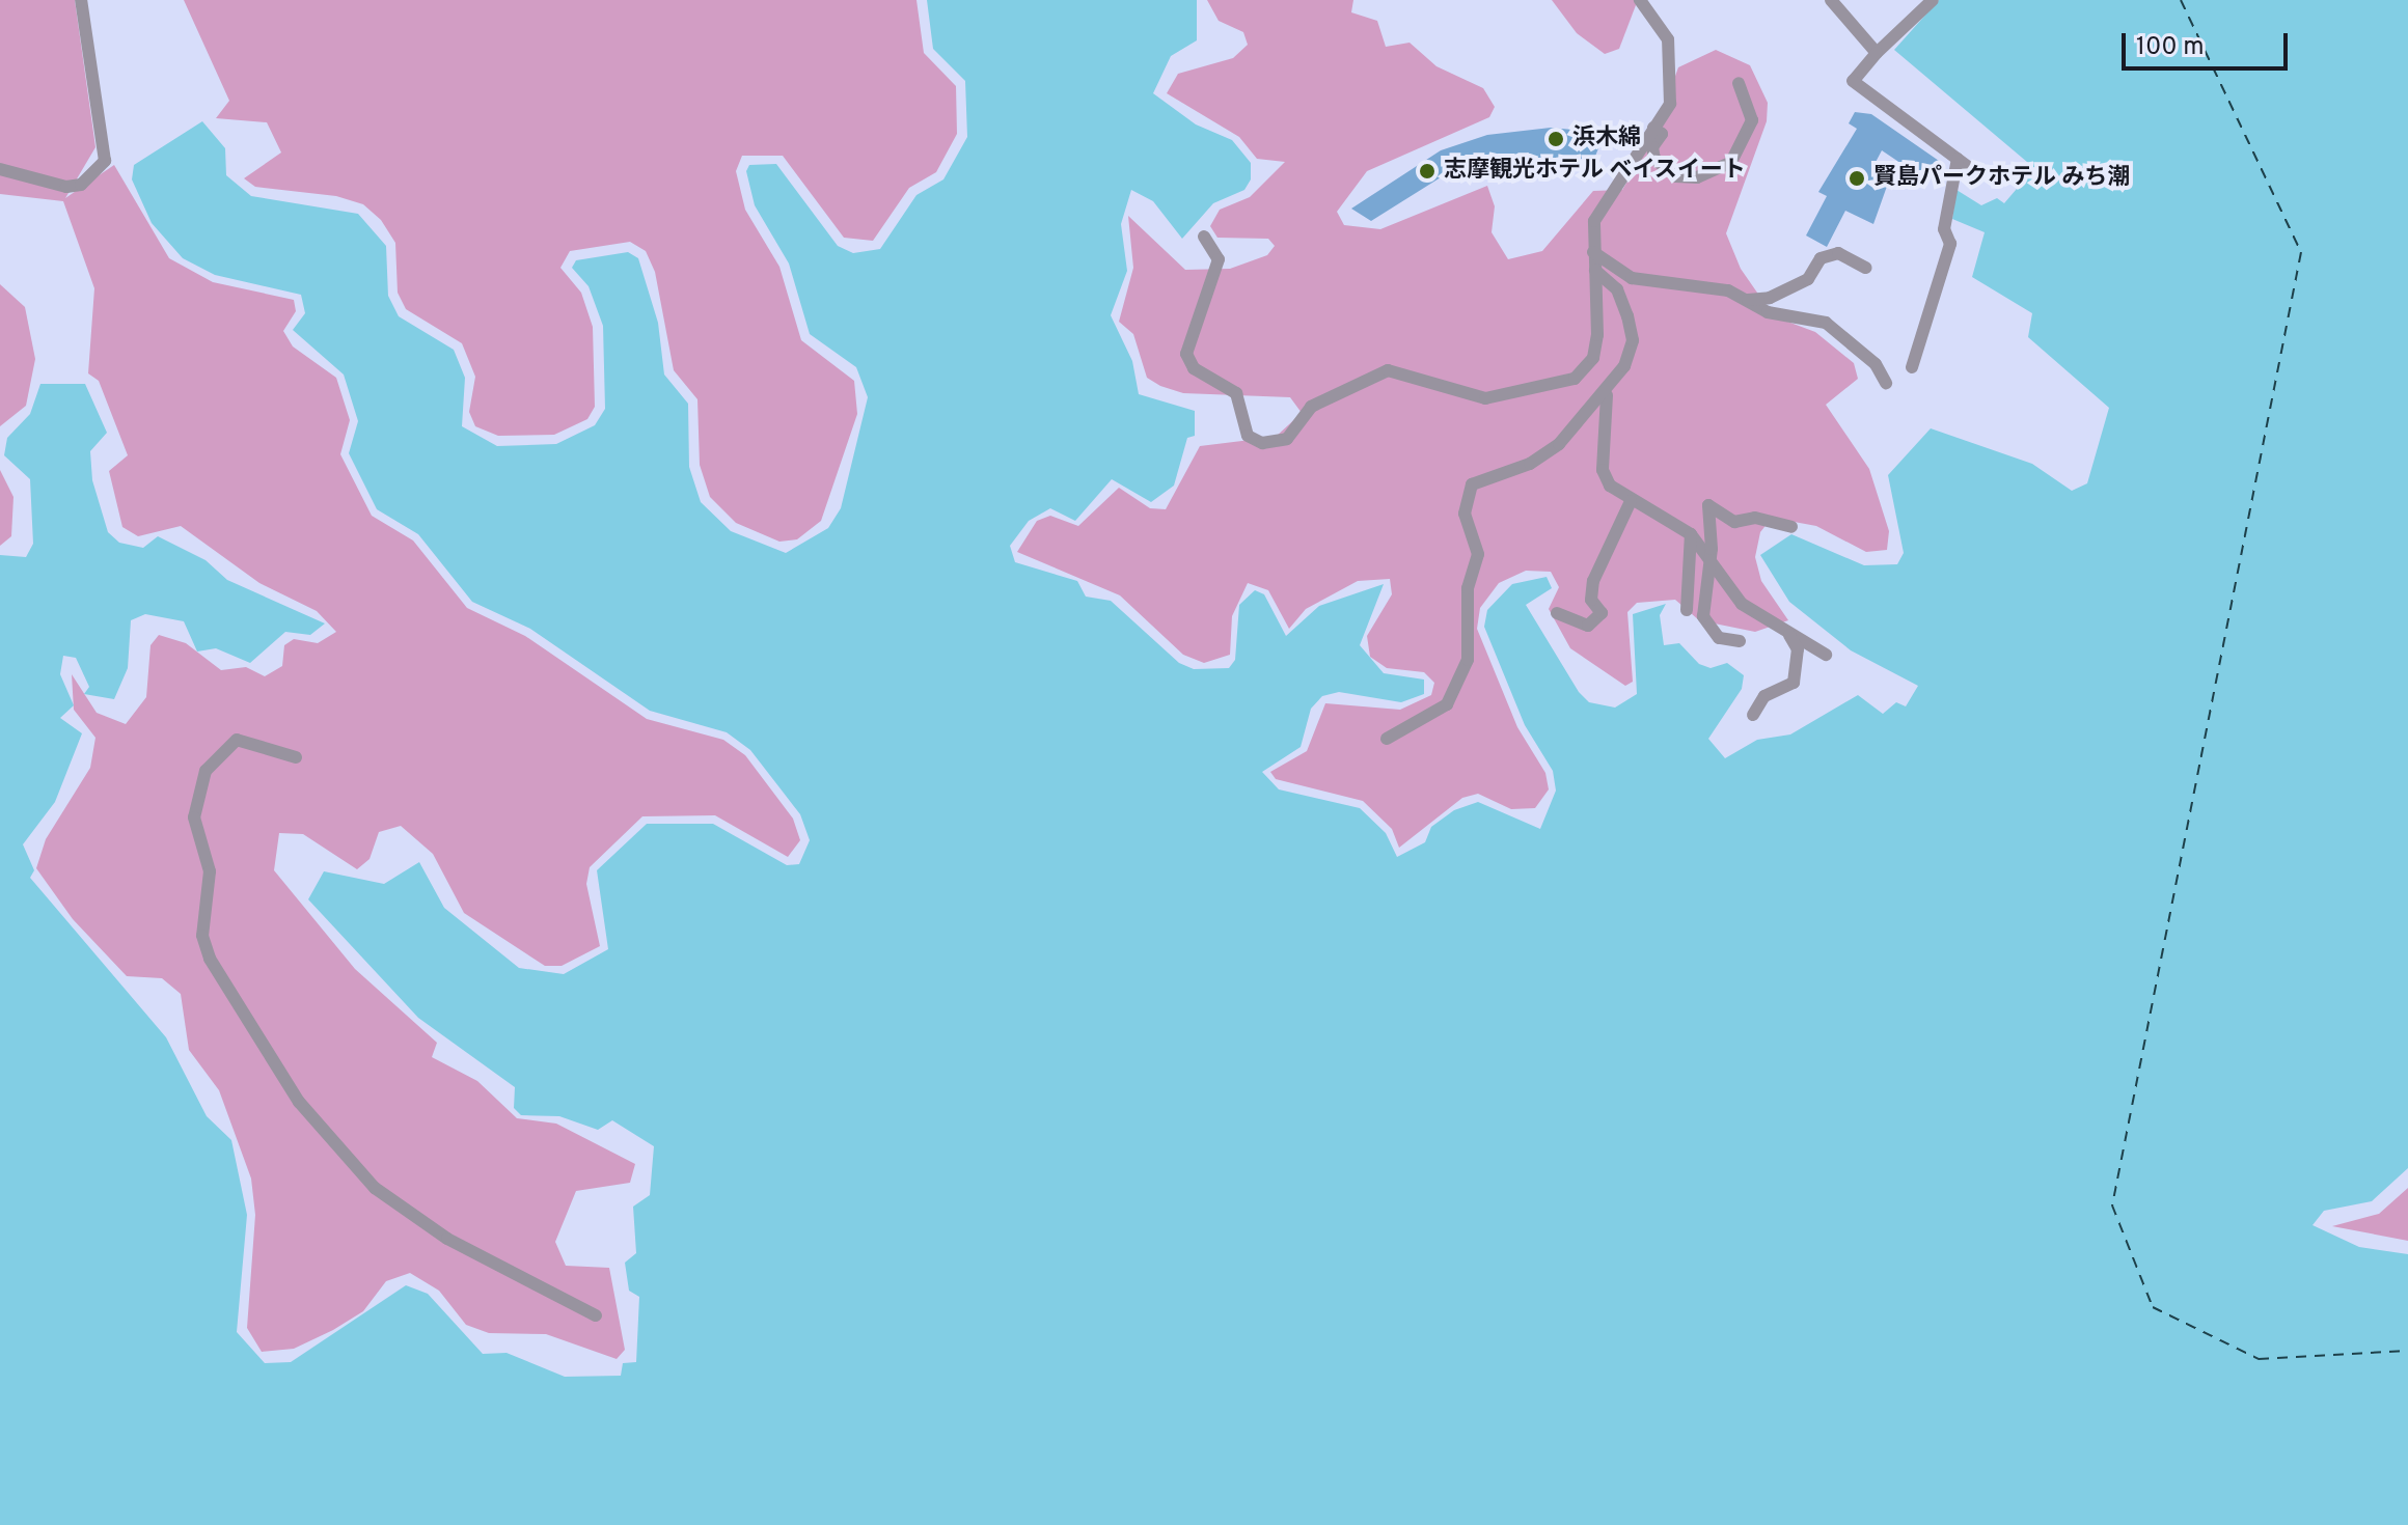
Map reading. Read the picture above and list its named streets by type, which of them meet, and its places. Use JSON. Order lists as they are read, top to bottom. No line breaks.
{"places":["浜木綿","志摩観光ホテル ベイスイート","賢島パークホテル みち潮"],"scale_bar":"100 m"}
